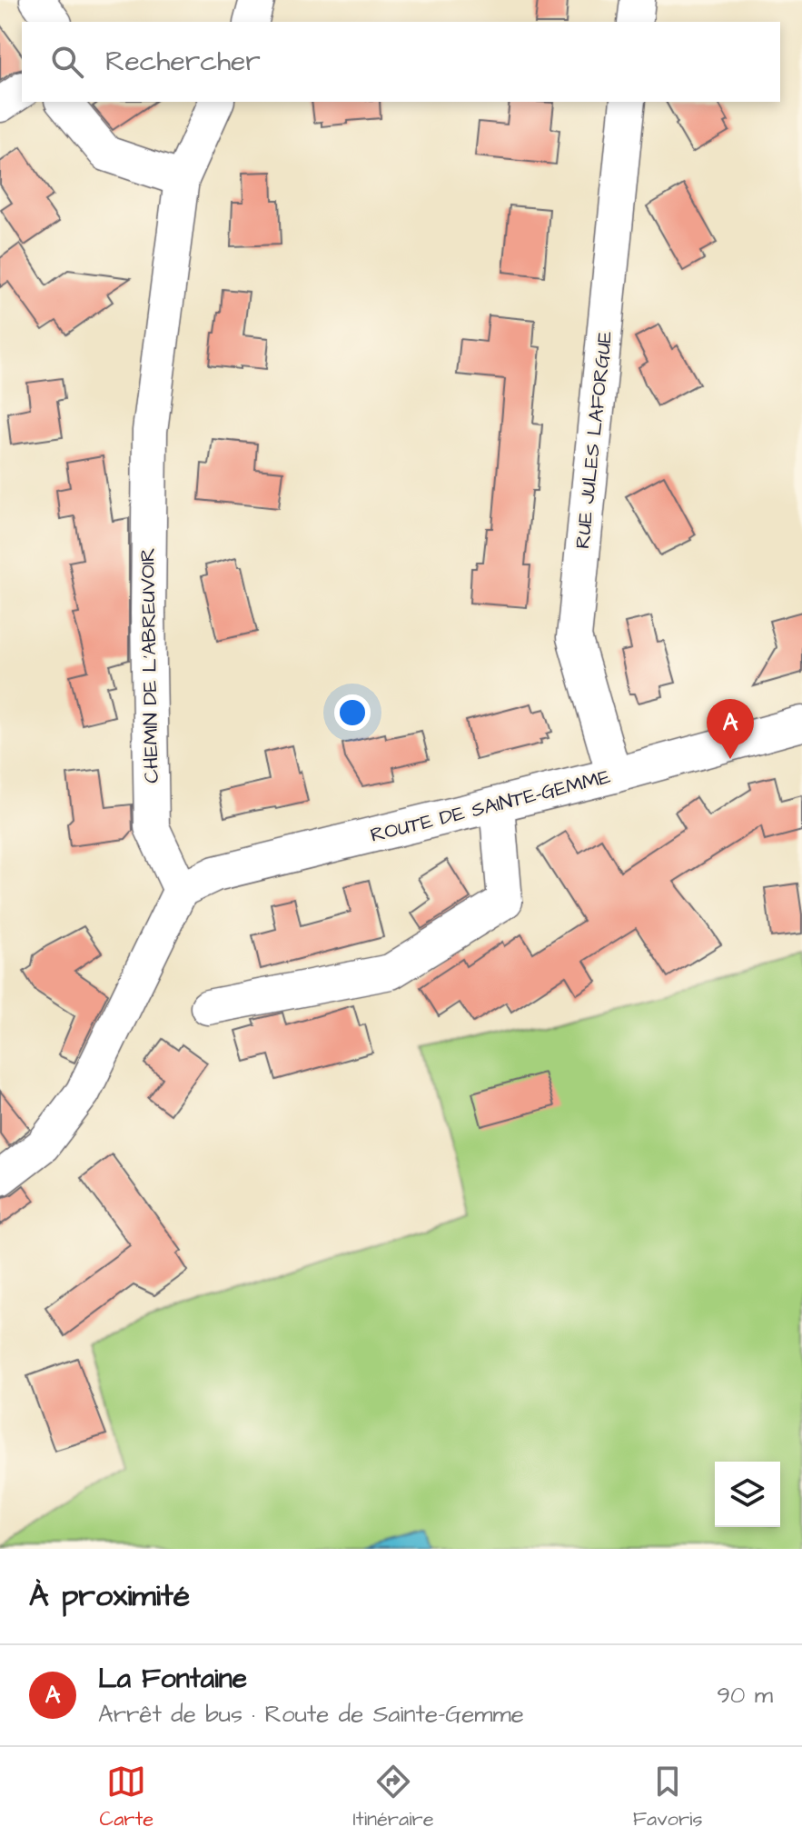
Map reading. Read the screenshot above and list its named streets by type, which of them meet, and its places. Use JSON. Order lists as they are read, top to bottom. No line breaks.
{"streets":{"street":["RUE JULES LAFORGUE","CHEMIN DE L'ABREUVOIR","ROUTE DE SAINTE-GEMME"]},"crossings":[["RUE JULES LAFORGUE","ROUTE DE SAINTE-GEMME"],["CHEMIN DE L'ABREUVOIR","ROUTE DE SAINTE-GEMME"]],"page":{"search":"Rechercher","pins":"A","heading":"À proximité","list":[{"mark":"A","name":"La Fontaine","note":"Arrêt de bus · Route de Sainte-Gemme","value":"90 m"}],"nav":["Carte","Itinéraire","Favoris"]}}
